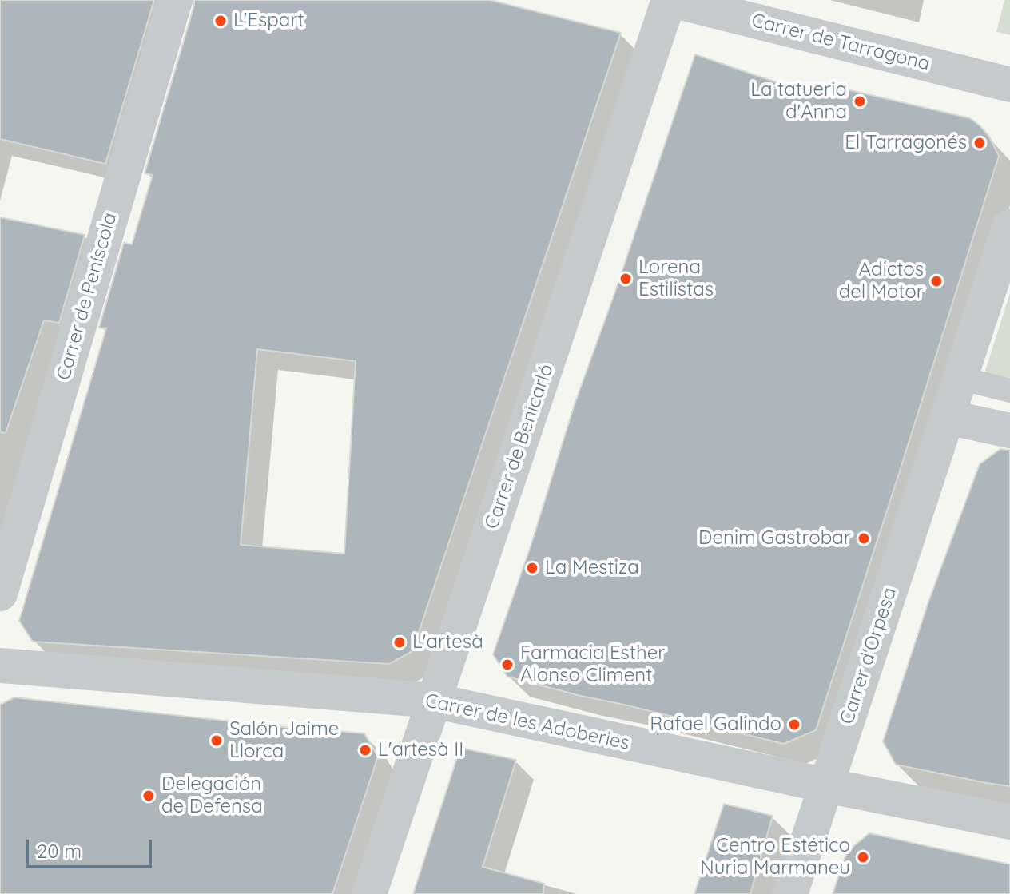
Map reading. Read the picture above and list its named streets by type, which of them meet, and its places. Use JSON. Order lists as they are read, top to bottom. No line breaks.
{"streets":{"street":["Carrer de Tarragona","Carrer de Peníscola","Carrer de Benicarló","Carrer d'Orpesa","Carrer de les Adoberies"]},"crossings":[["Carrer de Tarragona","Carrer de Benicarló"],["Carrer de Benicarló","Carrer de les Adoberies"],["Carrer d'Orpesa","Carrer de les Adoberies"]],"places":["L'Espart","La tatueria d'Anna","El Tarragonés","Lorena Estilistas","Adictos del Motor","Denim Gastrobar","La Mestiza","L'artesà","Farmacia Esther Alonso Climent","Rafael Galindo","Salón Jaime Llorca","L'artesà II","Delegación de Defensa","Centro Estético Nuria Marmaneu"],"scale_bar":"20 m"}
